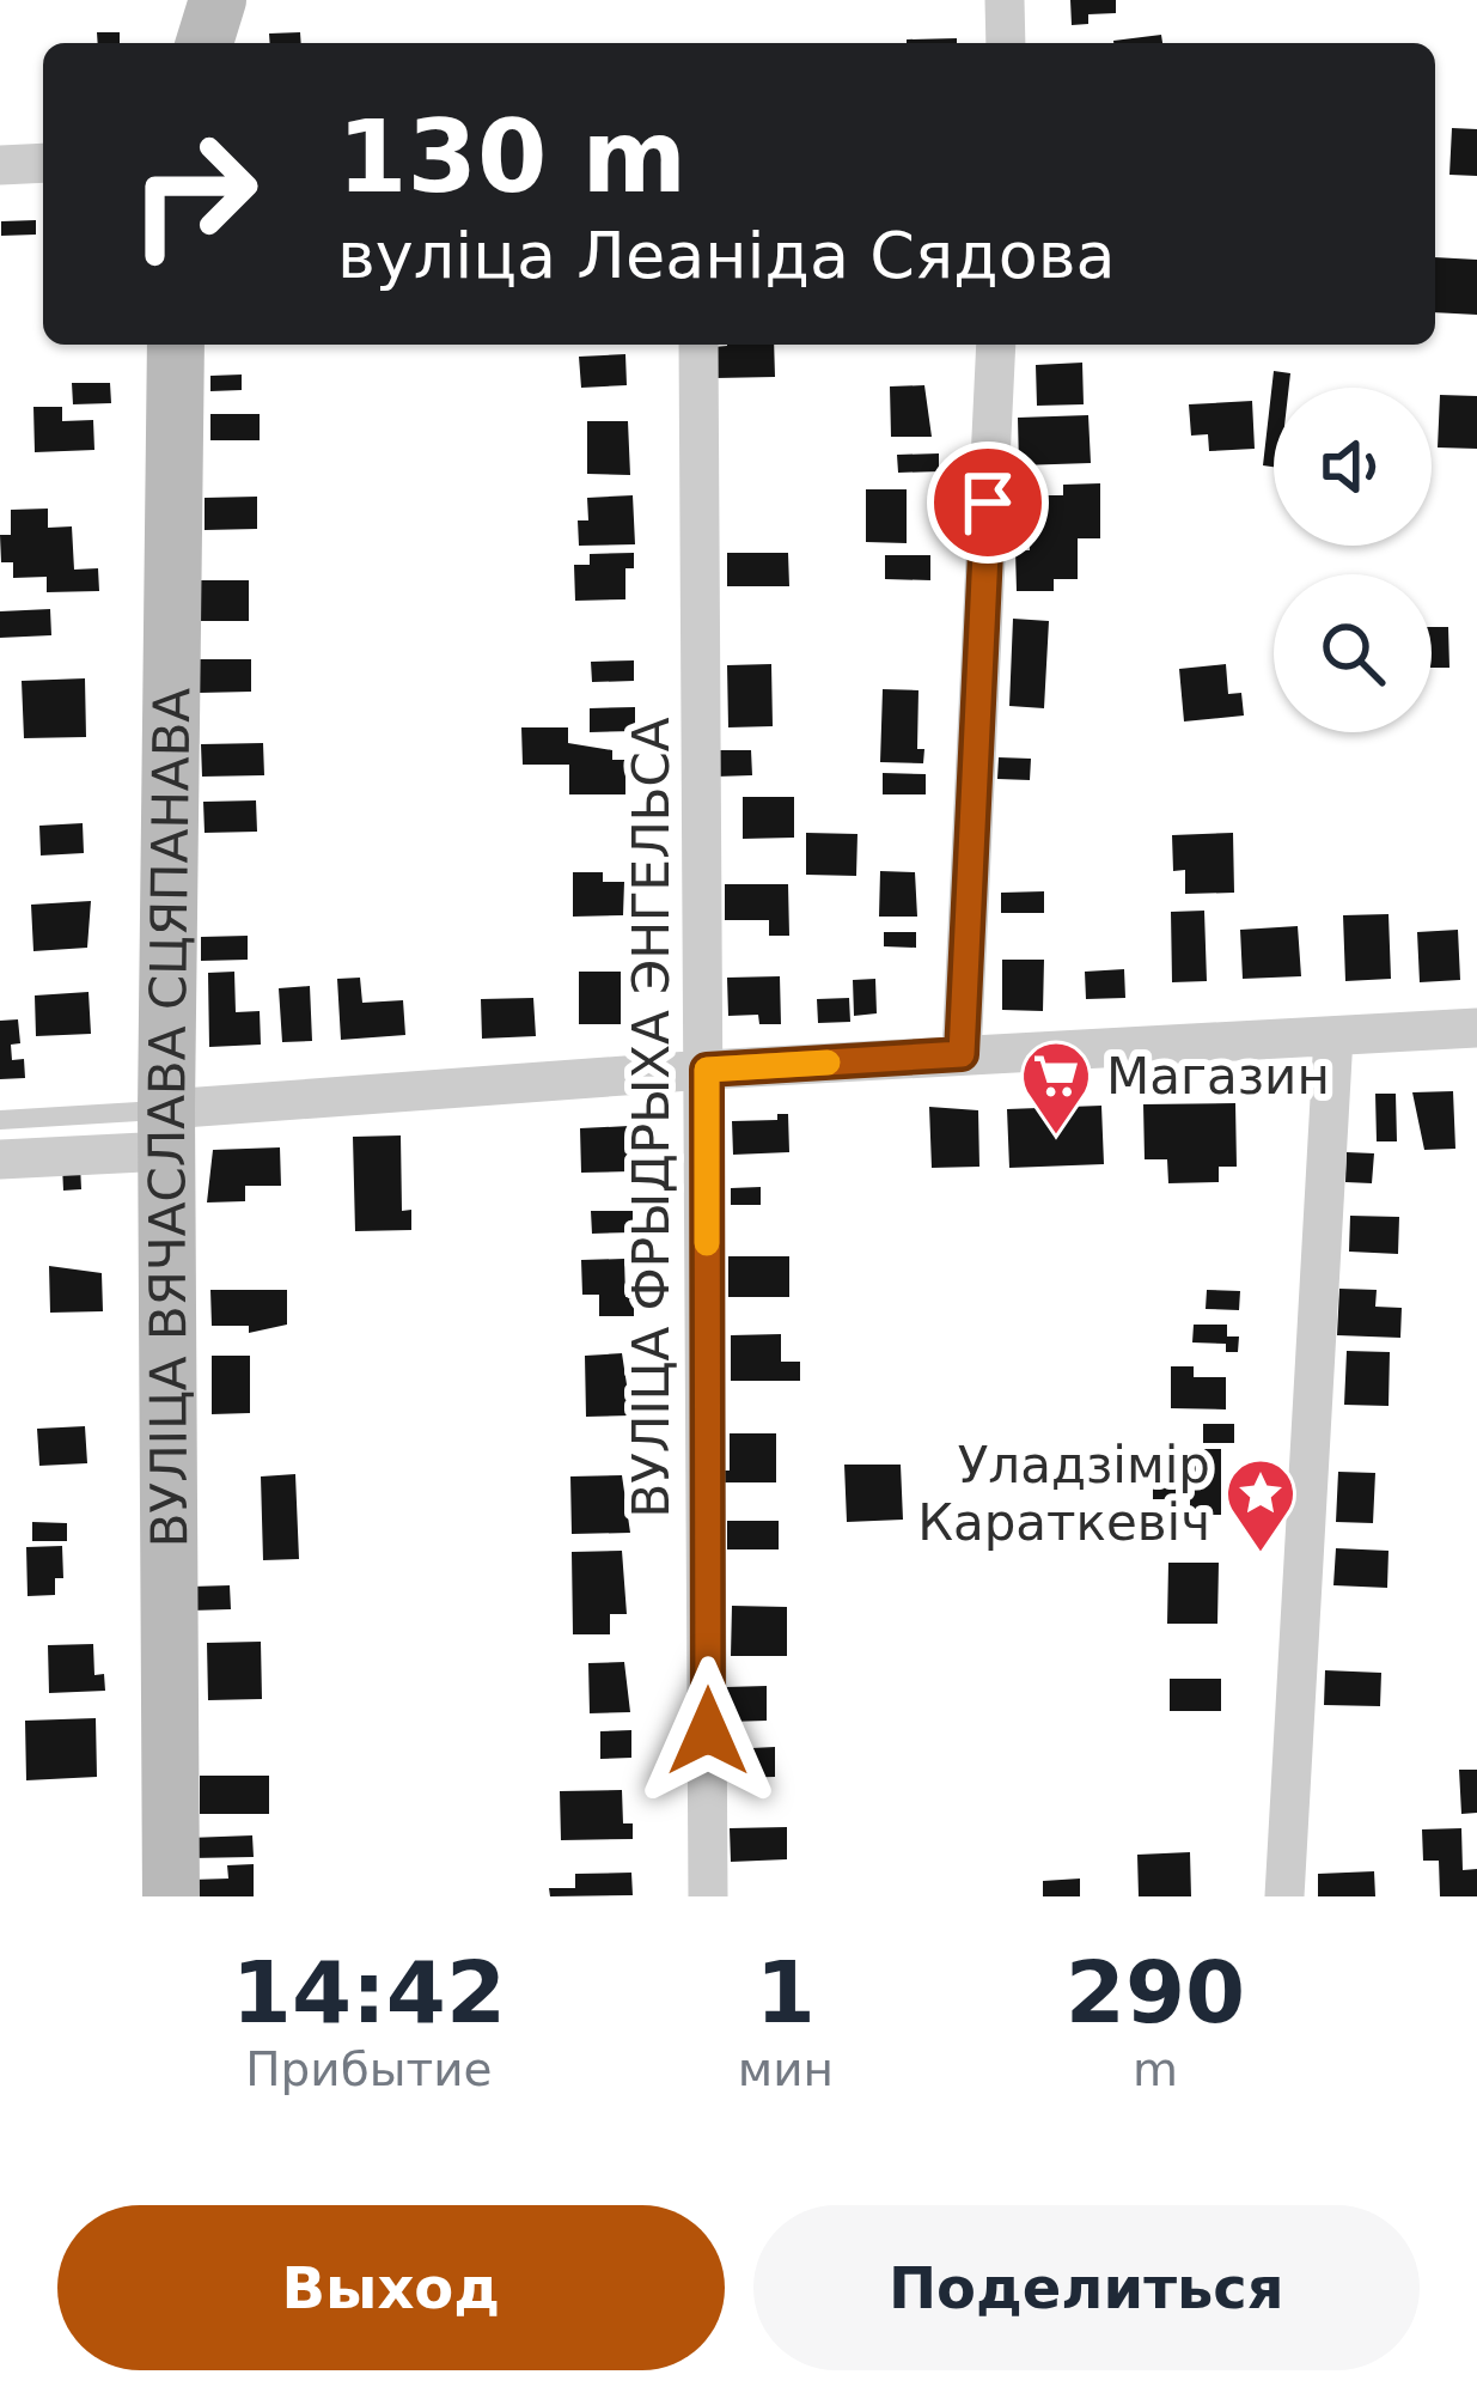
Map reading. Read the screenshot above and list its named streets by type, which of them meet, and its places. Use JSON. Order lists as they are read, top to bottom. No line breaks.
{"streets":{"main road":["ВУЛІЦА ВЯЧАСЛАВА СЦЯПАНАВА"],"street":["ВУЛІЦА ФРЫДРЫХА ЭНГЕЛЬСА"]},"places":{"supermarket":["Магазин"],"place":["Уладзімір Караткевіч"]},"page":{"turn":["130 m","вуліца Леаніда Сядова"],"eta":["14:42","Прибытие","1","мин","290","m"],"buttons":["Выход","Поделиться"]}}
